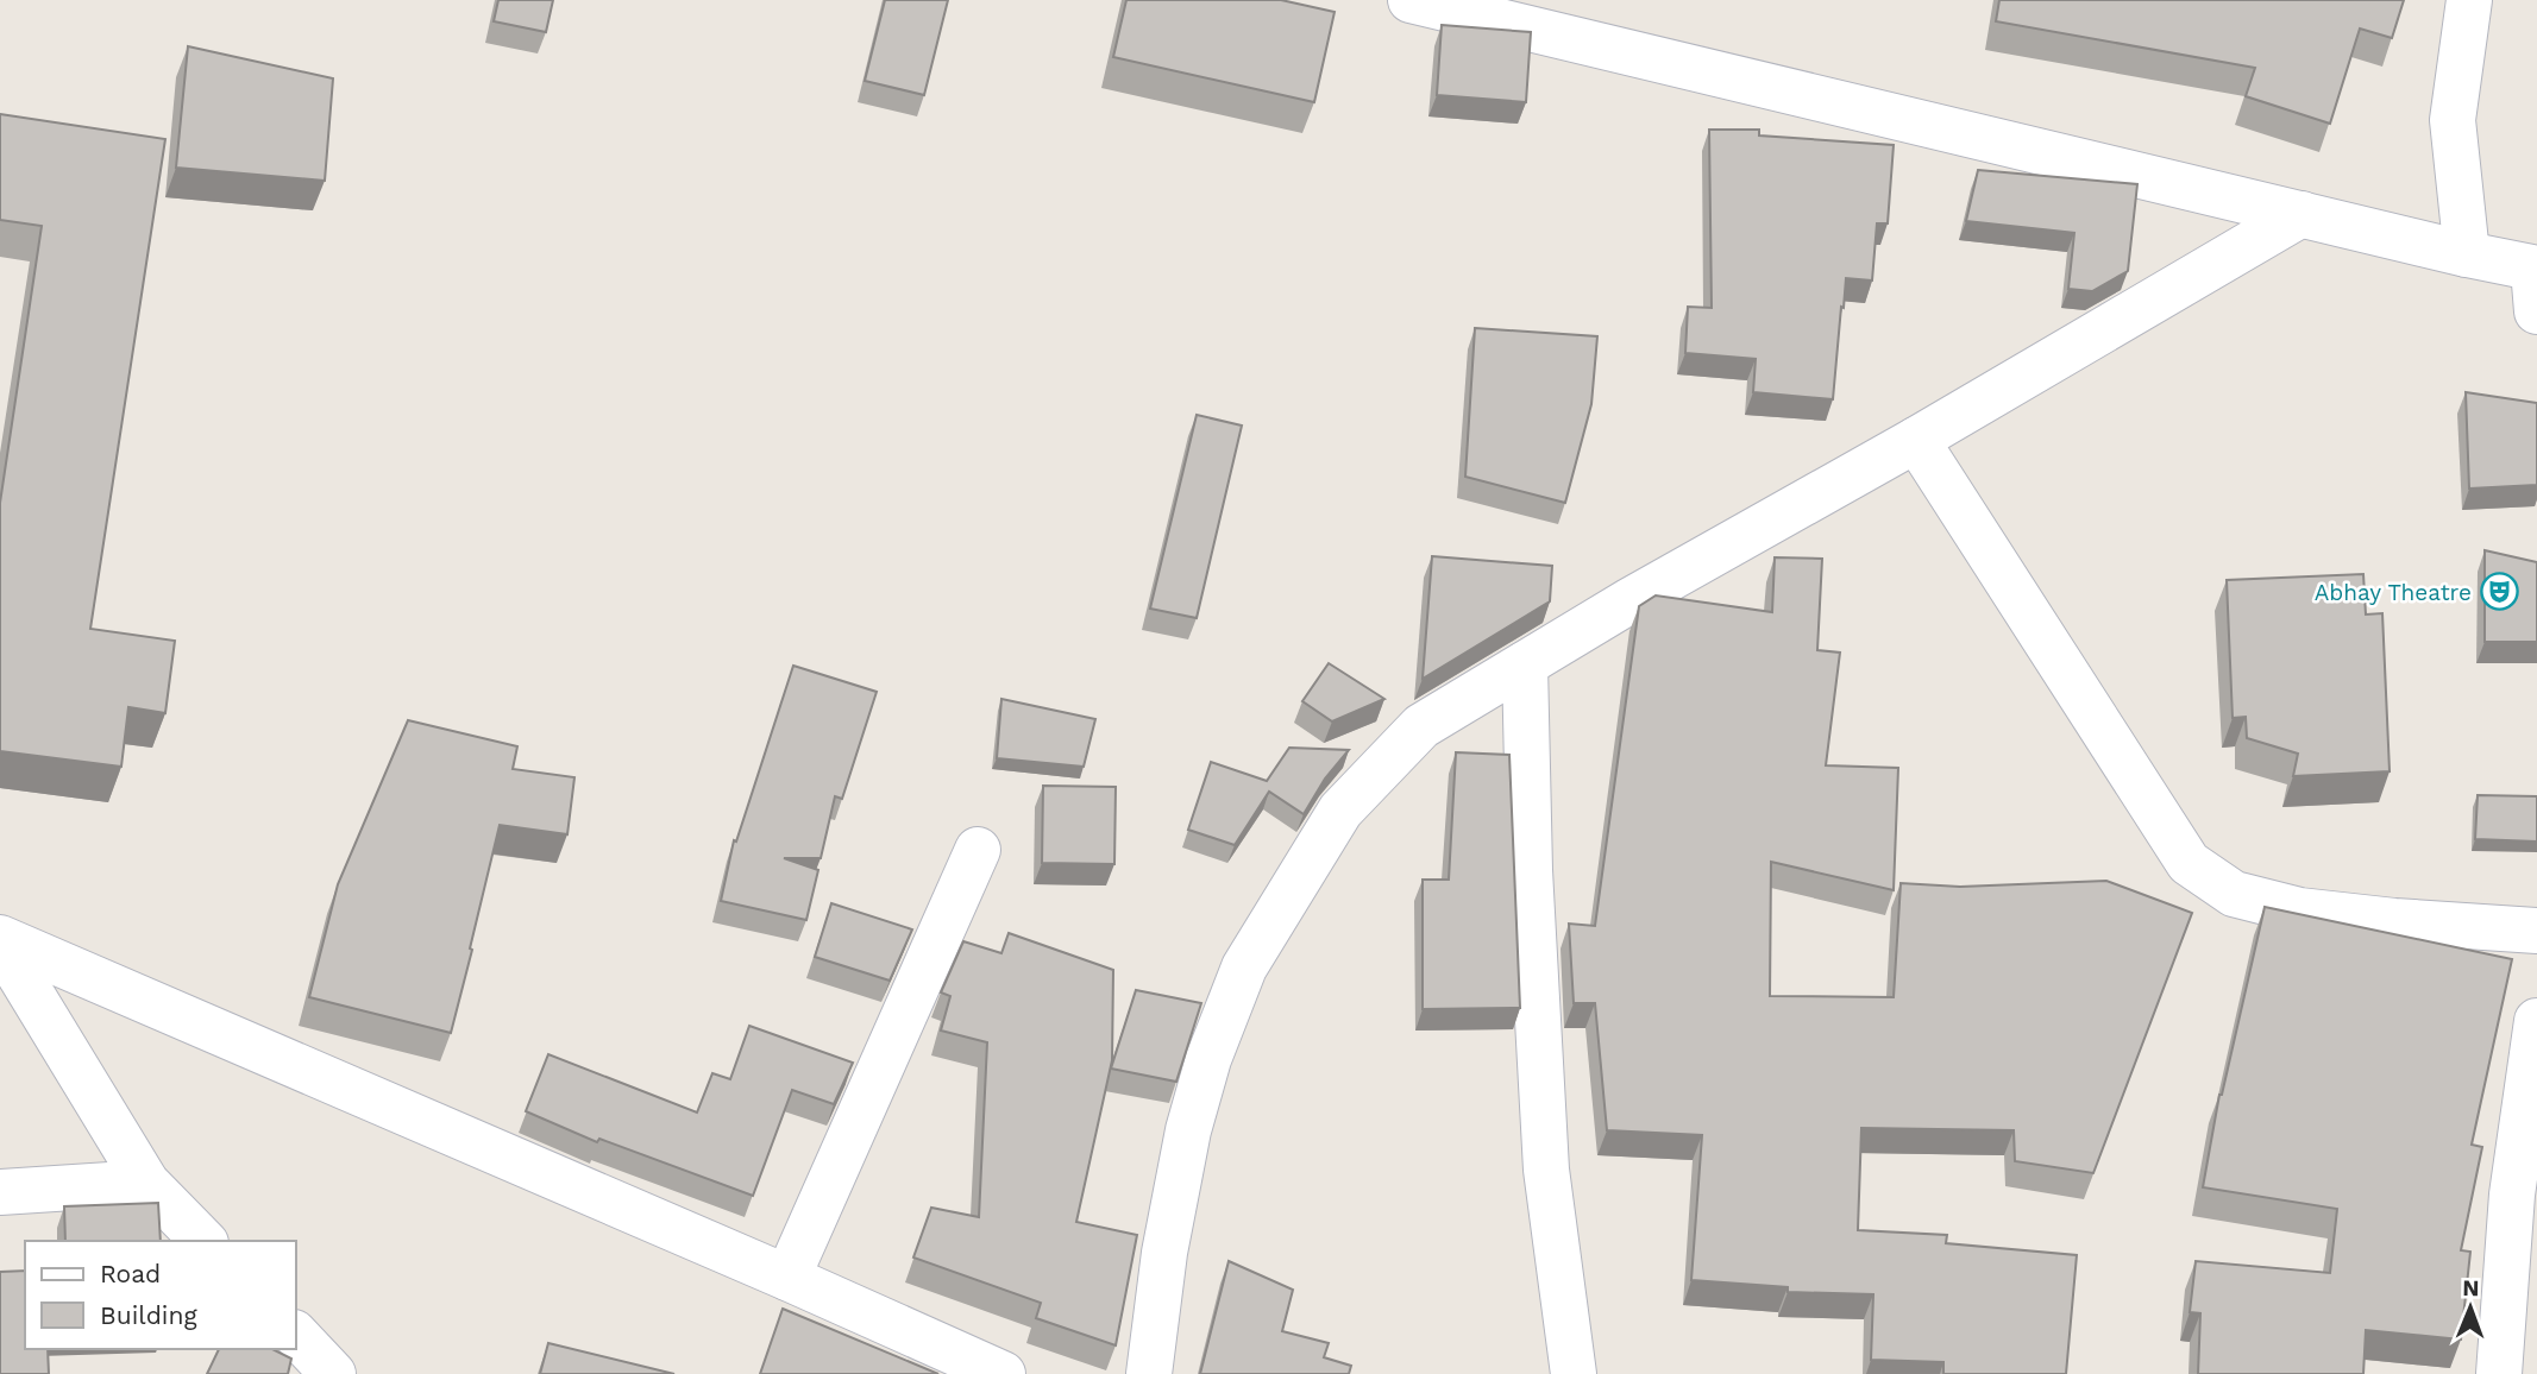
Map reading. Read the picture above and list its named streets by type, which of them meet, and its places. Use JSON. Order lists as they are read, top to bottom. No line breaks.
{"places":{"theatre":["Abhay Theatre"]},"legend":["Road","Building"],"north":"top"}
